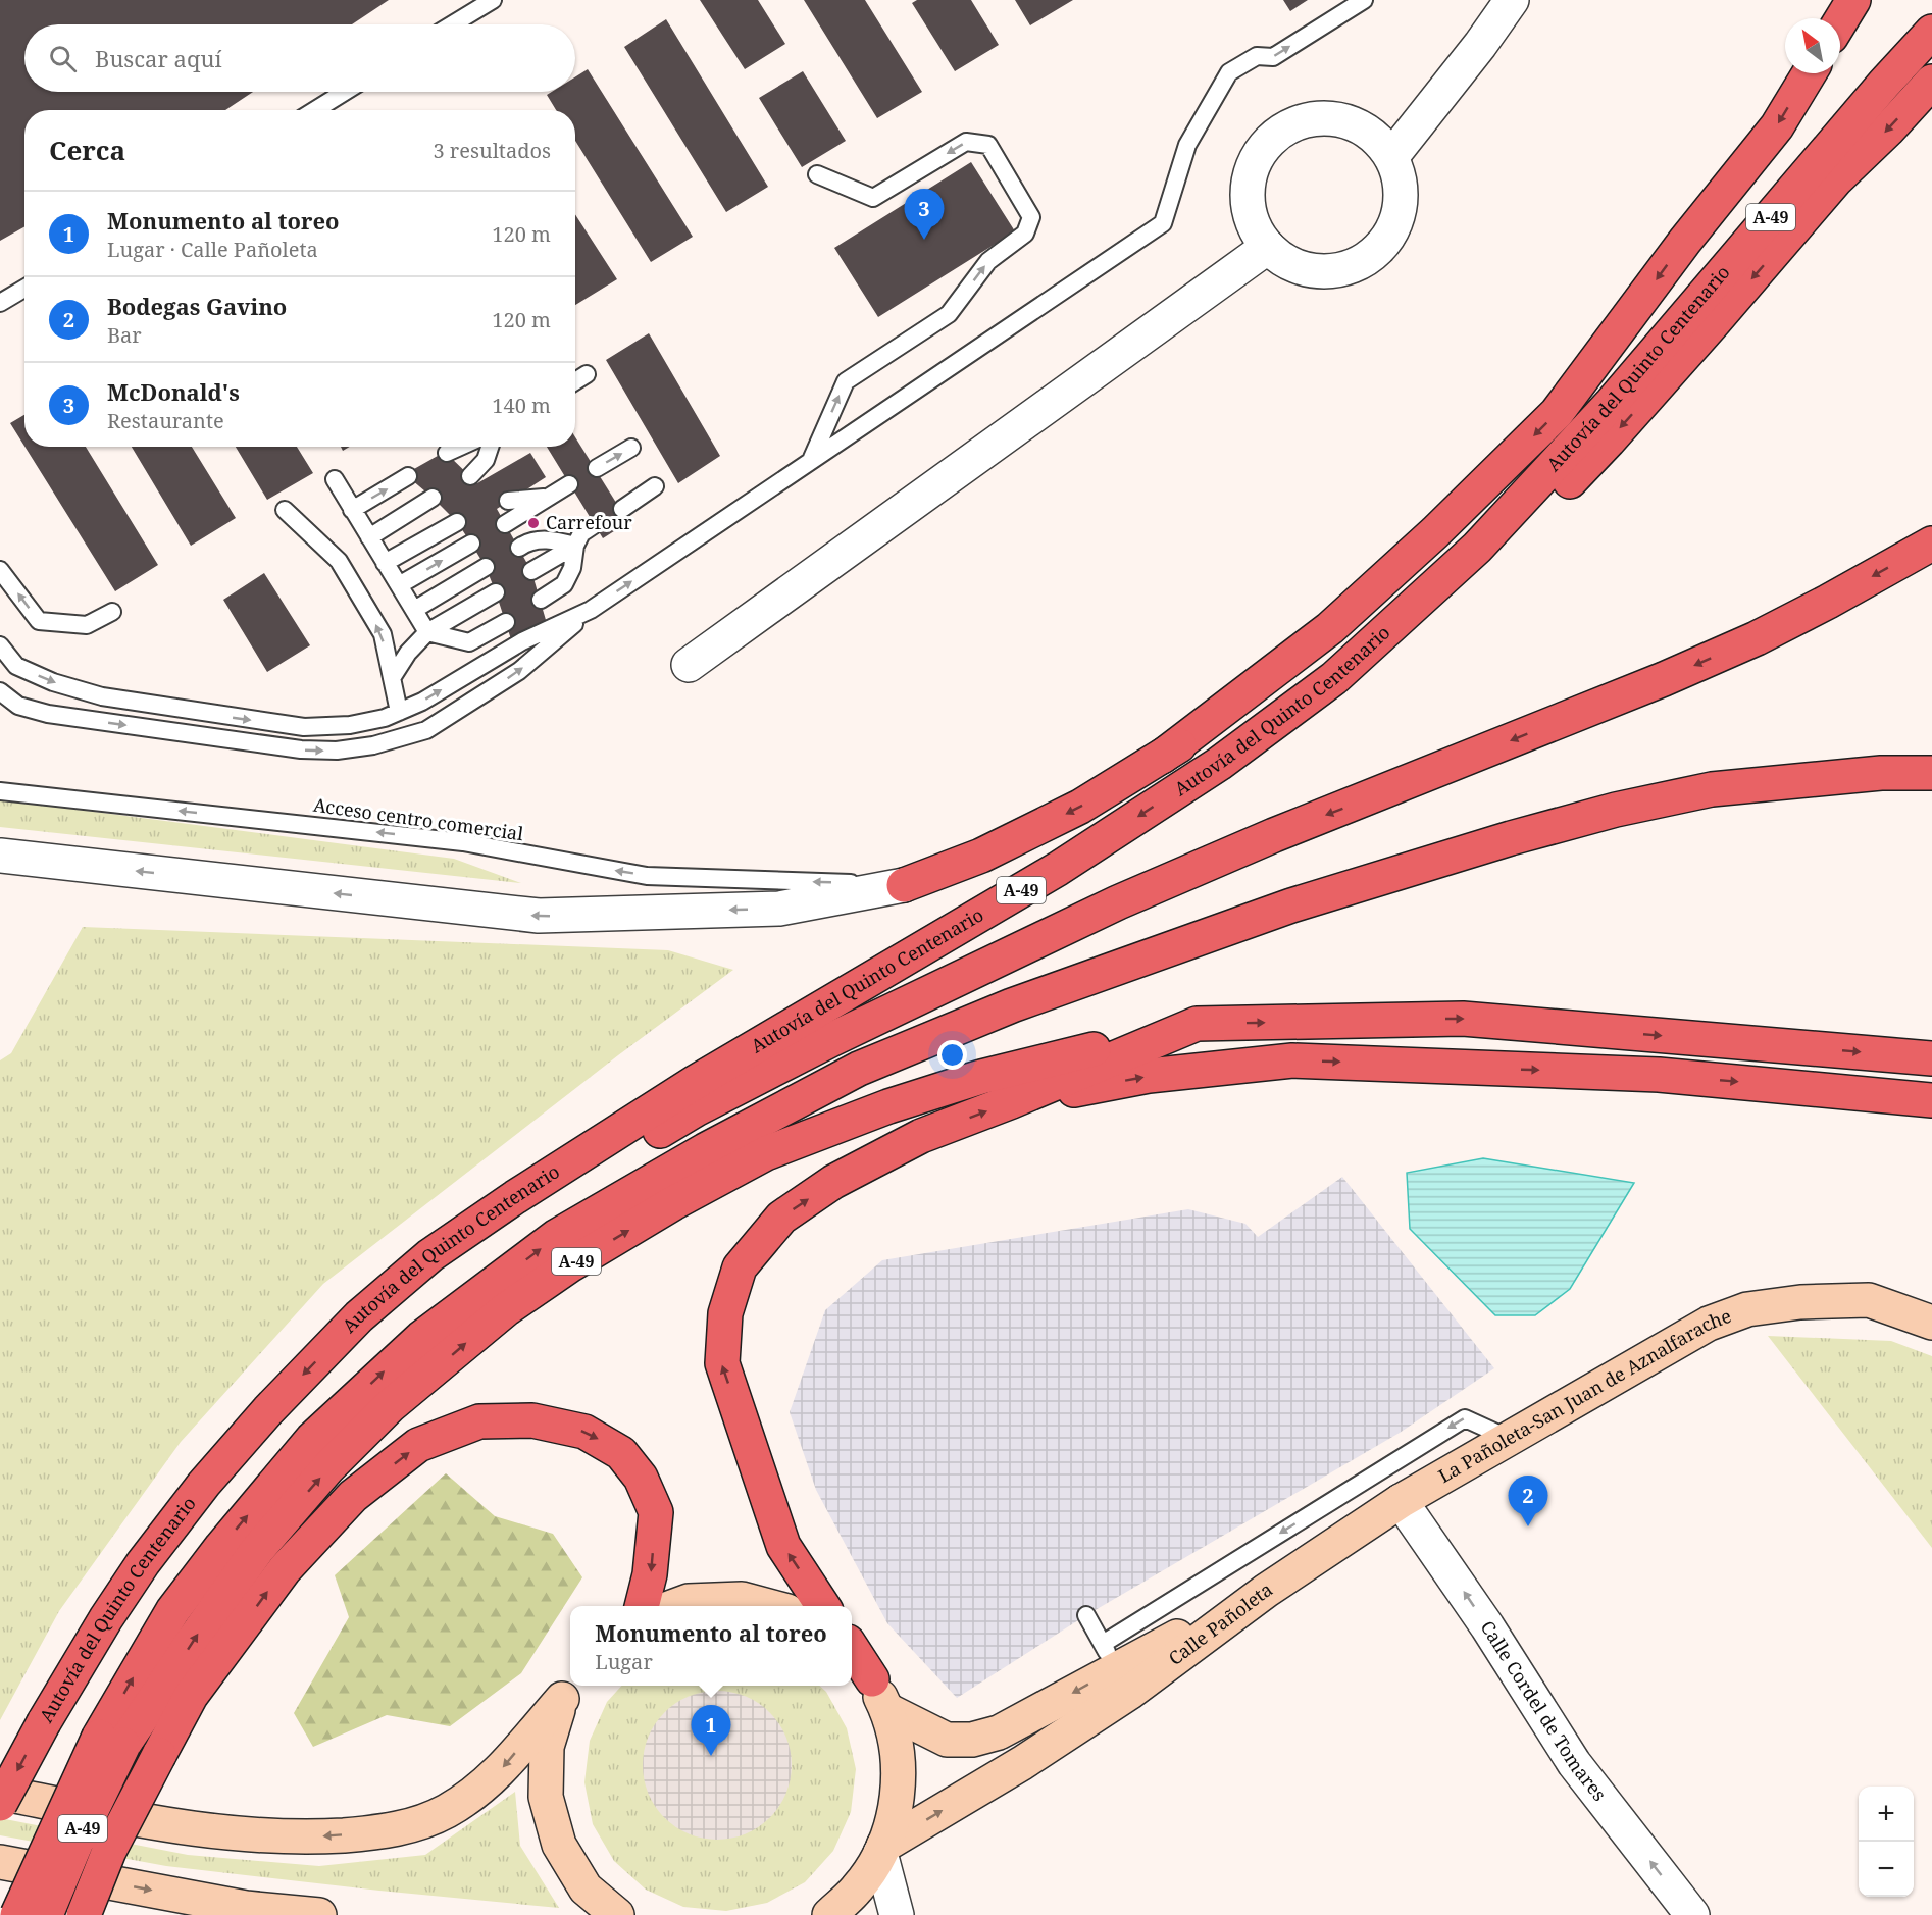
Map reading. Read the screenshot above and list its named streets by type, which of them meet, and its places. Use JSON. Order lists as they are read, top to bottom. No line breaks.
{"streets":{"highway":["A-49","Autovía del Quinto Centenario"],"main road":["La Pañoleta-San Juan de Aznalfarache","Calle Pañoleta"],"street":["Calle Cordel de Tomares"],"lane":["Acceso centro comercial"]},"crossings":[["La Pañoleta-San Juan de Aznalfarache","Calle Pañoleta"],["La Pañoleta-San Juan de Aznalfarache","Calle Cordel de Tomares"]],"one_way":["Calle Cordel de Tomares"],"places":["Carrefour"],"north":"top left","page":{"search":"Buscar aquí","heading":["Cerca","3 resultados"],"pins":["3","2","1"],"list":[{"mark":"1","name":"Monumento al toreo","note":"Lugar · Calle Pañoleta","value":"120 m"},{"mark":"2","name":"Bodegas Gavino","note":"Bar","value":"120 m"},{"mark":"3","name":"McDonald's","note":"Restaurante","value":"140 m"}],"popup":["Monumento al toreo","Lugar"],"map_buttons":["+","−"]}}
